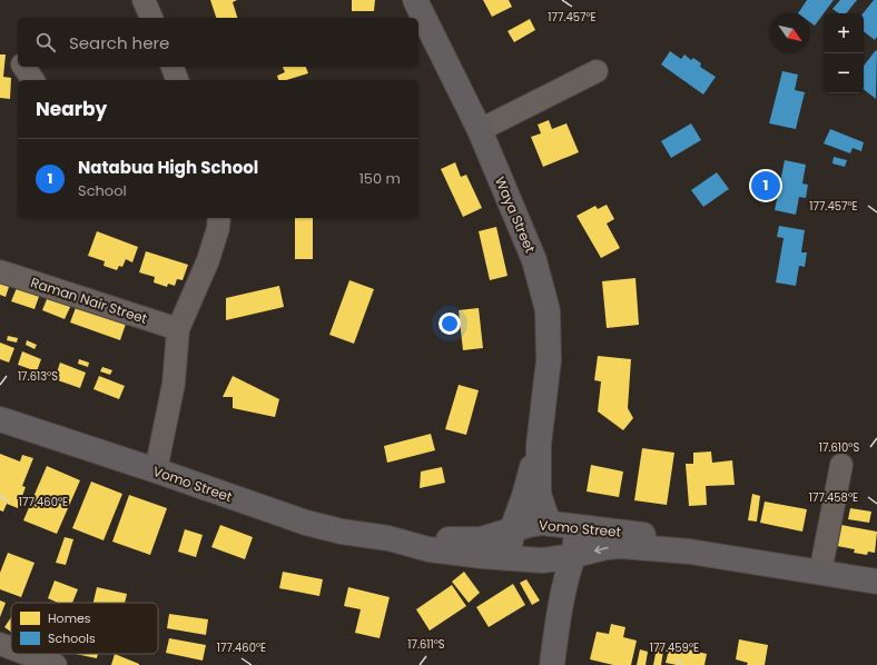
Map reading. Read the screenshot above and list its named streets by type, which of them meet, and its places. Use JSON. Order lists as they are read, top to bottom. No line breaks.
{"streets":{"main road":["Waya Street","Vomo Street"],"street":["Raman Nair Street"]},"crossings":[["Waya Street","Vomo Street"]],"legend":["Homes","Schools"],"north":"bottom right","page":{"map_buttons":["+","−"],"search":"Search here","heading":"Nearby","list":[{"mark":"1","name":"Natabua High School","note":"School","value":"150 m"}],"pins":"1"},"coordinates":["177.457°E","17.613°S","17.610°S","177.458°E","177.460°E","17.611°S","177.459°E"]}
